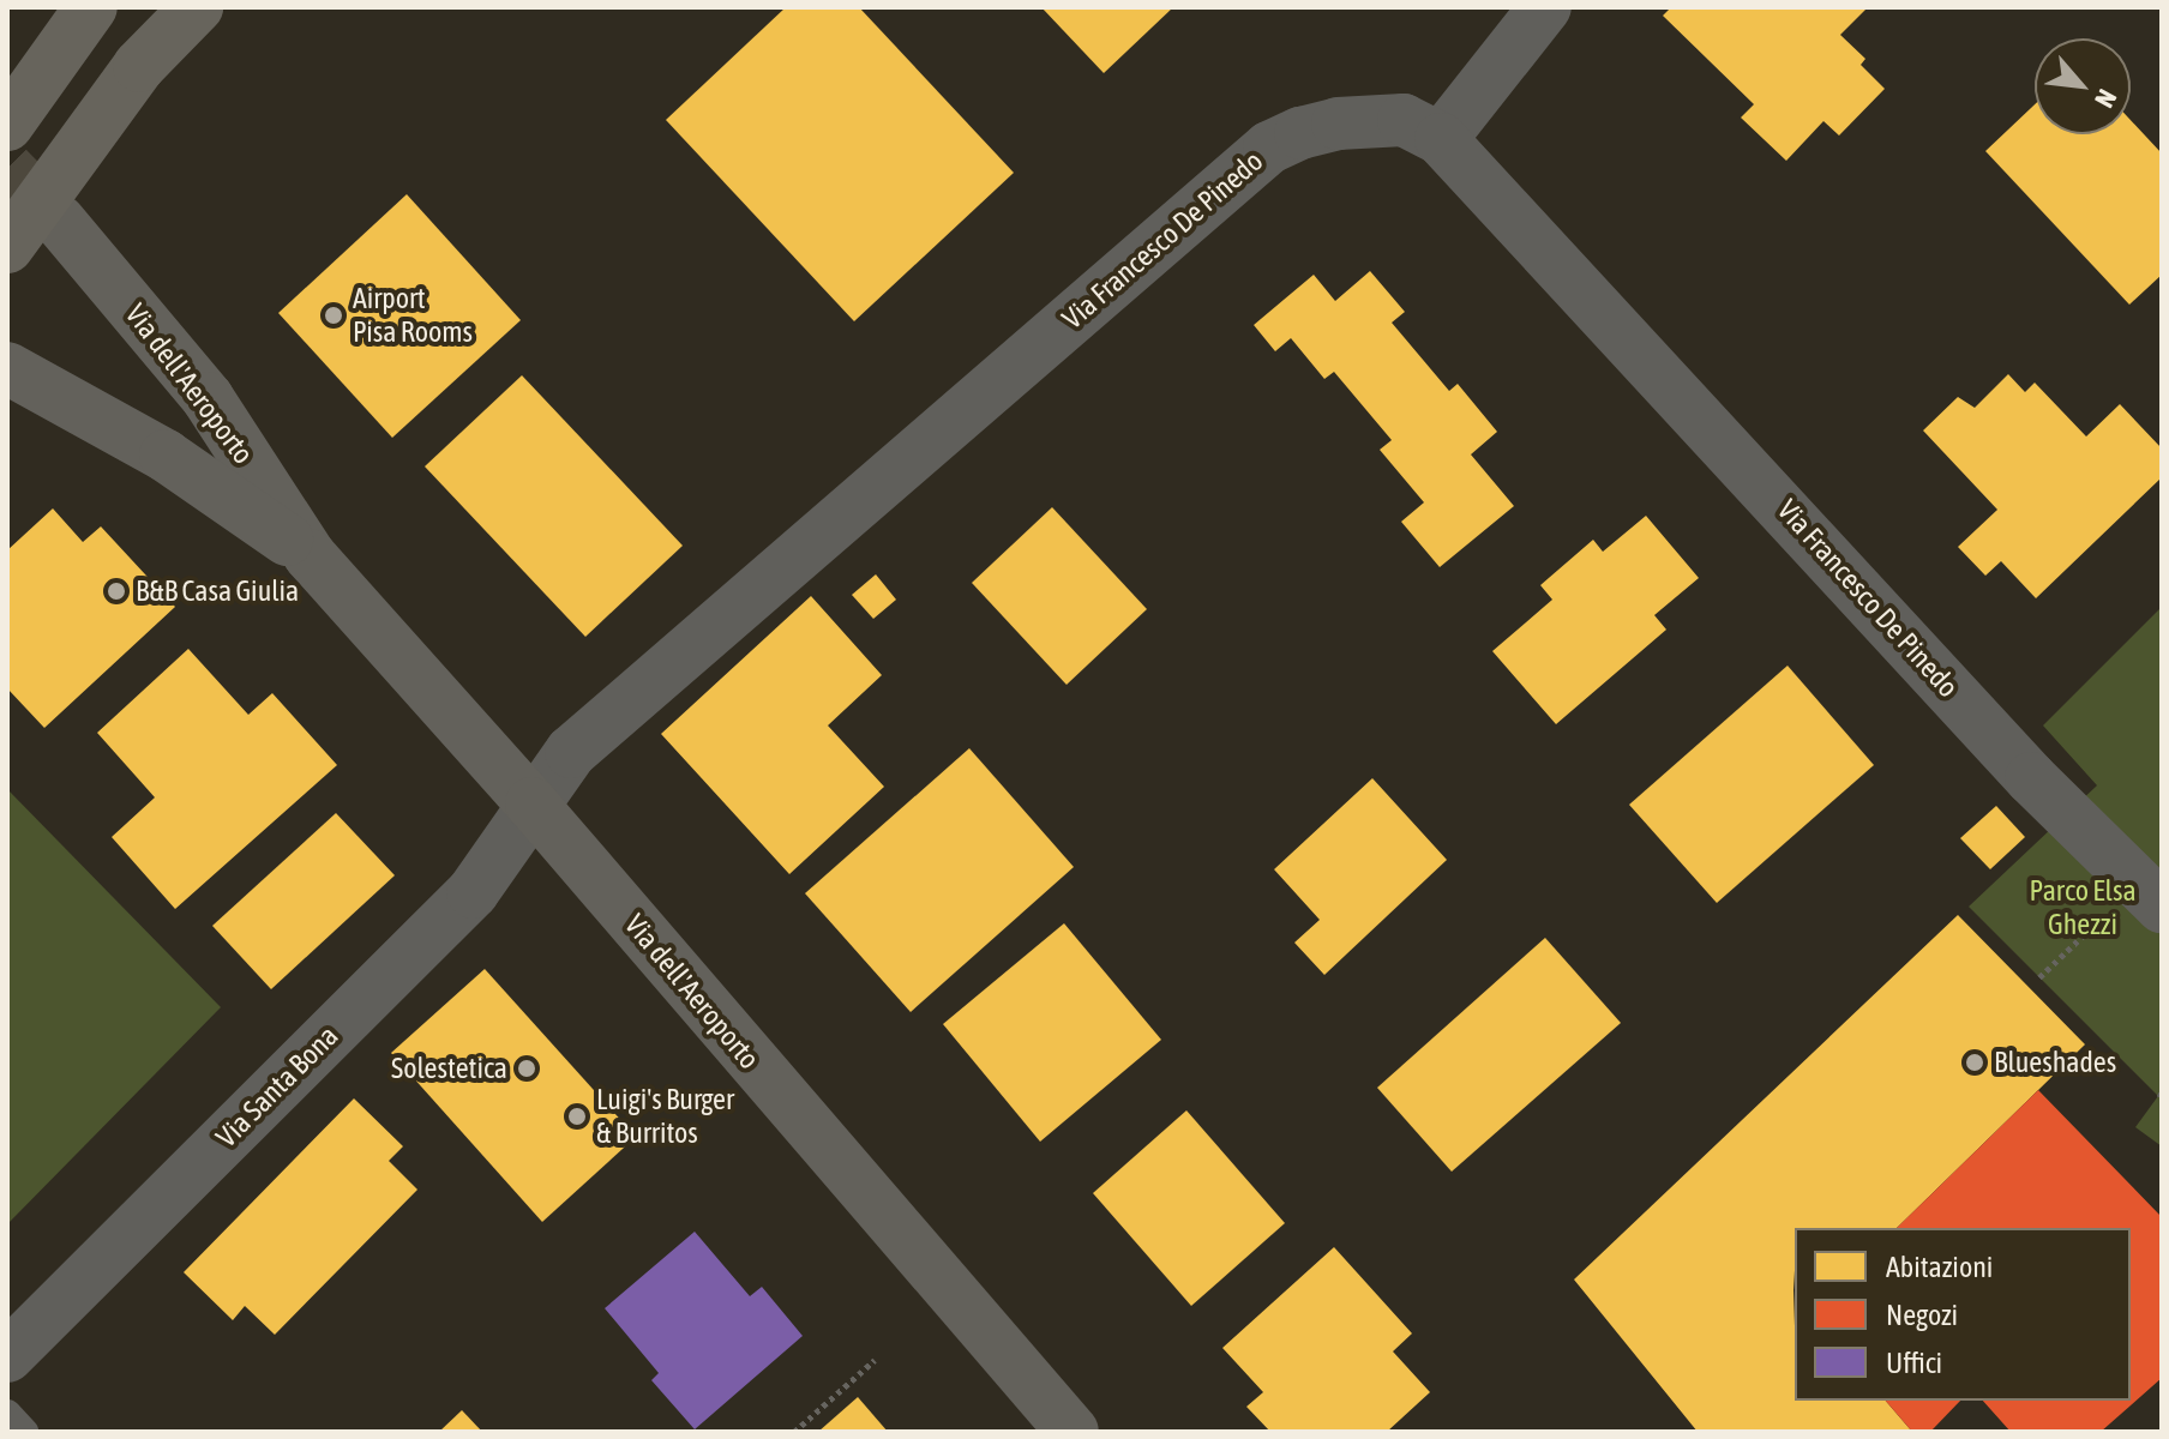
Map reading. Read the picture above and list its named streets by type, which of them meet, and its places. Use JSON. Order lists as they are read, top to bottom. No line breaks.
{"streets":{"street":["Via Francesco De Pinedo","Via dell'Aeroporto","Via Santa Bona"]},"crossings":[["Via Francesco De Pinedo","Via dell'Aeroporto"],["Via Francesco De Pinedo","Via Santa Bona"],["Via dell'Aeroporto","Via Santa Bona"]],"parks":["Parco Elsa Ghezzi"],"places":["Airport Pisa Rooms","B&B Casa Giulia","Blueshades","Solestetica","Luigi's Burger & Burritos"],"legend":["Abitazioni","Negozi","Uffici"],"north":"bottom right"}
